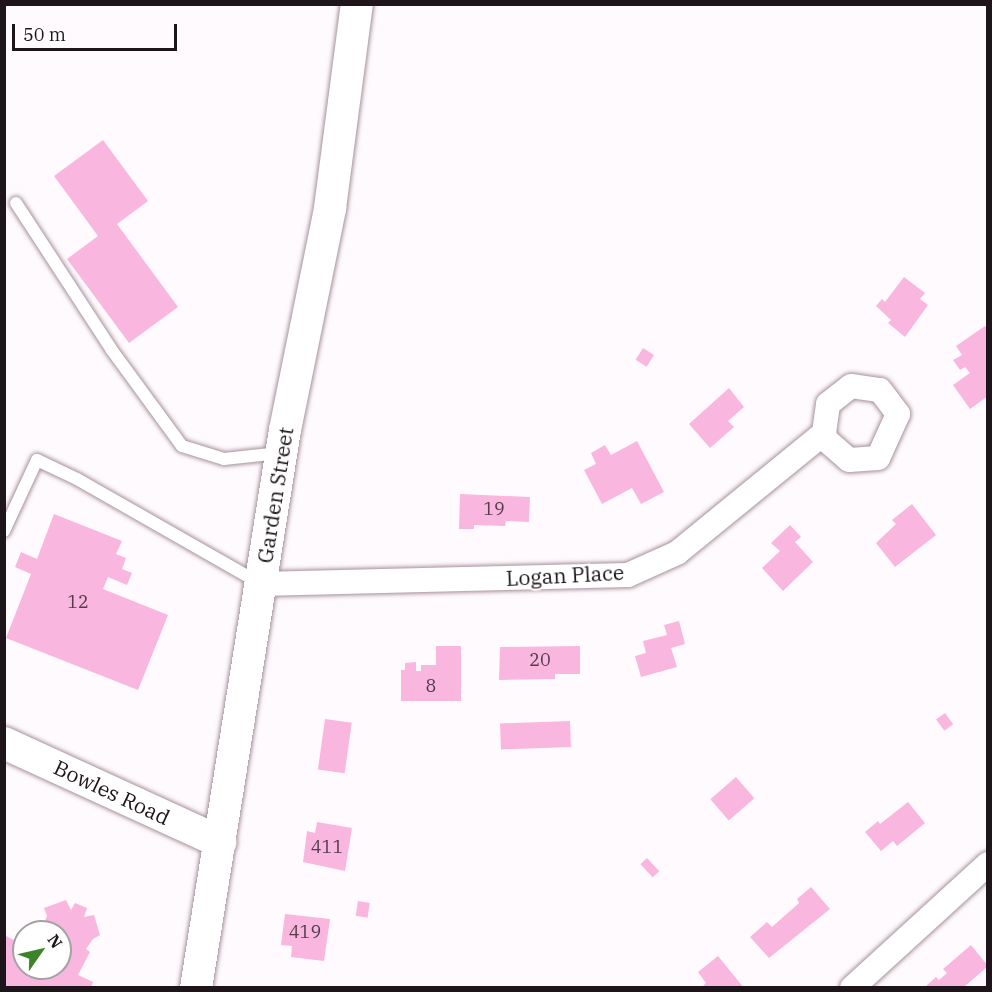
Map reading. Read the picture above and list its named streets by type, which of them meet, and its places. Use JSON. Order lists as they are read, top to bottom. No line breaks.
{"streets":{"street":["Garden Street","Logan Place","Bowles Road"]},"crossings":[["Garden Street","Logan Place"],["Garden Street","Bowles Road"]],"house_numbers":["19","12","20","8","411","419"],"scale_bar":"50 m","north":"top right"}
